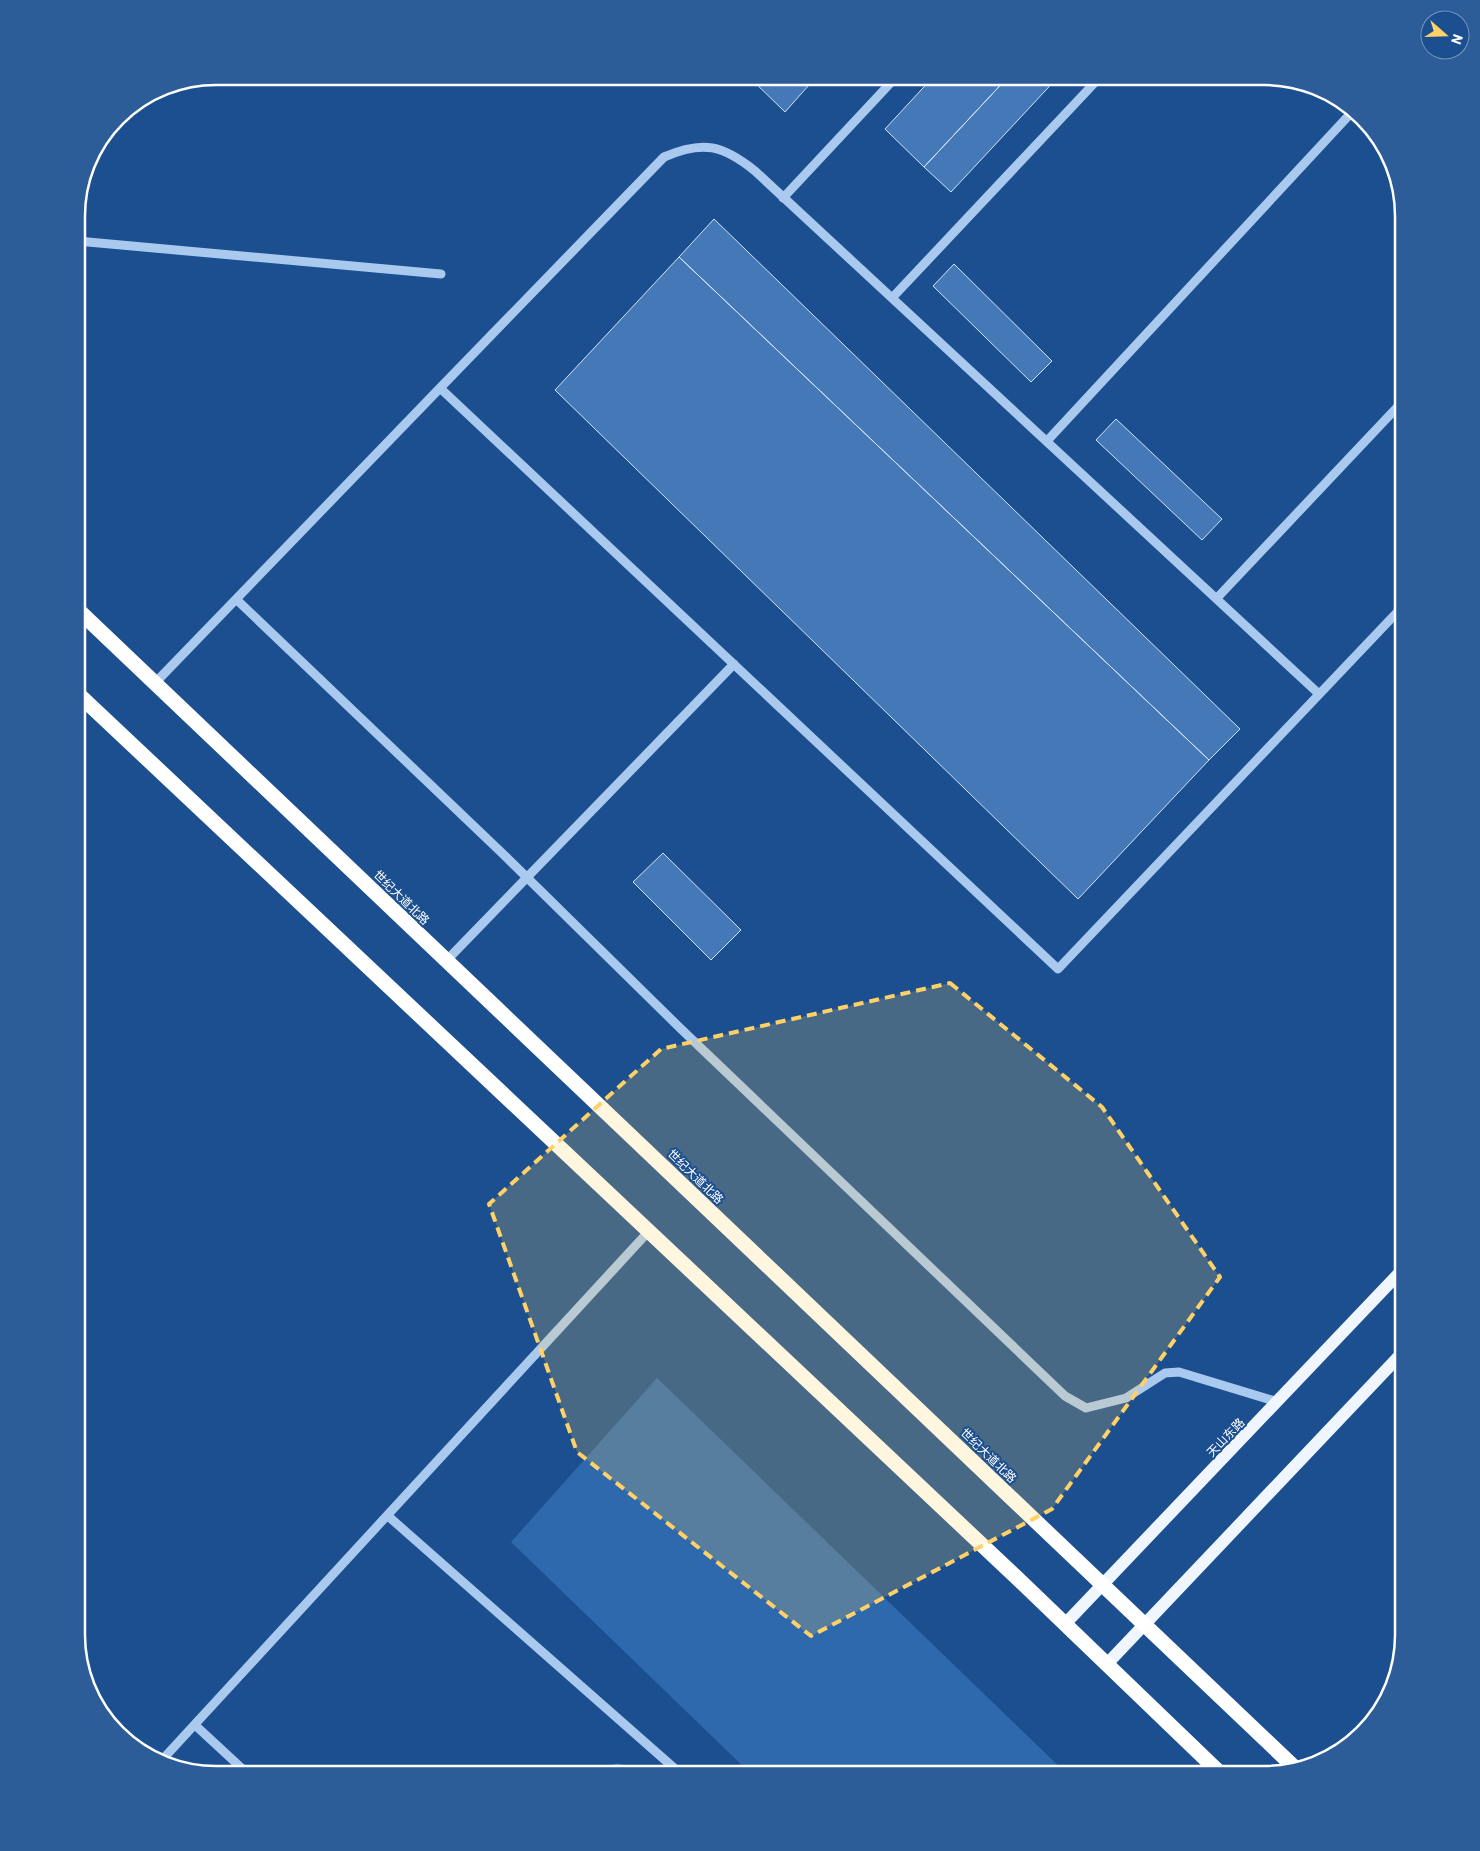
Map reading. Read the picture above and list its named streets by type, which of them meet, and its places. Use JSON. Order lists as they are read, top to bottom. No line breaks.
{"streets":{"highway":["世纪大道北路"],"main road":["天山东路"]},"crossings":[["世纪大道北路","天山东路"]],"north":"right"}
